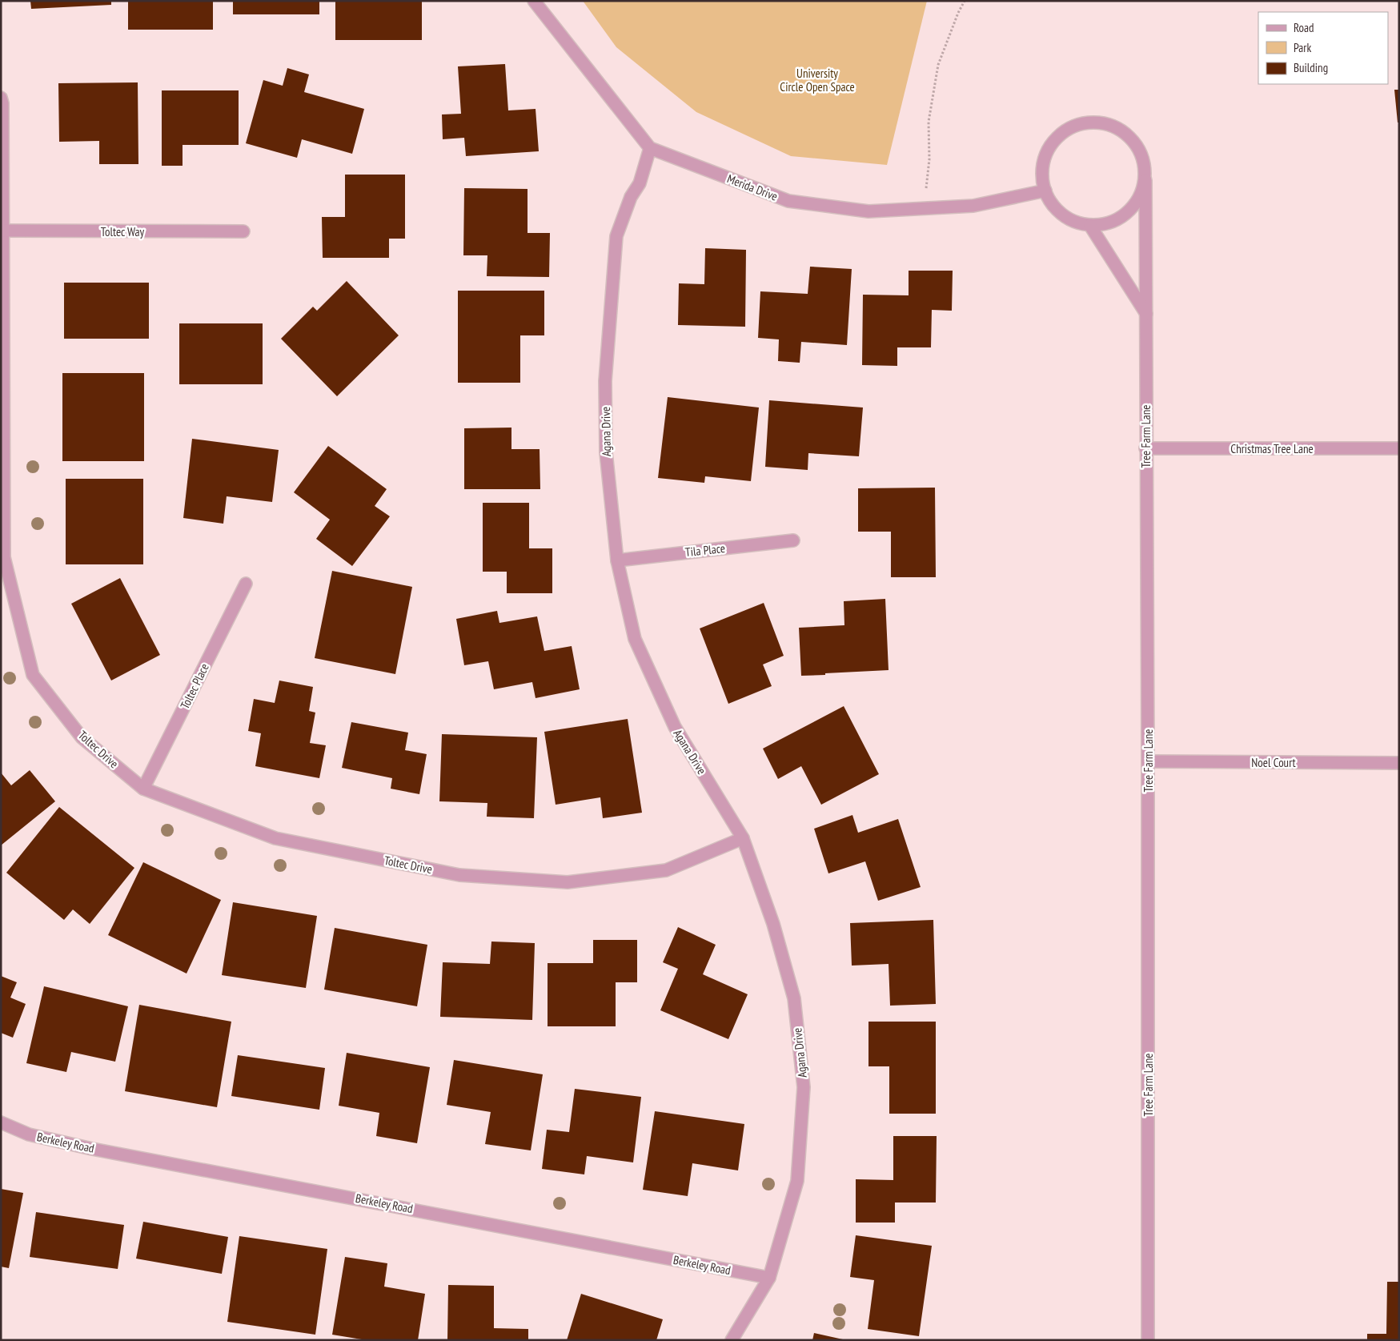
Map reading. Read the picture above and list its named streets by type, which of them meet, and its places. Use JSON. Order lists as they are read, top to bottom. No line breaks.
{"streets":{"street":["Merida Drive","Toltec Way","Agana Drive","Tree Farm Lane","Christmas Tree Lane","Tila Place","Toltec Place","Toltec Drive","Noel Court","Berkeley Road"]},"crossings":[["Merida Drive","Agana Drive"],["Merida Drive","Tree Farm Lane"],["Toltec Way","Toltec Drive"],["Agana Drive","Tila Place"],["Agana Drive","Toltec Drive"],["Agana Drive","Berkeley Road"],["Tree Farm Lane","Christmas Tree Lane"],["Tree Farm Lane","Noel Court"],["Toltec Place","Toltec Drive"]],"parks":["University Circle Open Space"],"legend":["Road","Park","Building"]}
